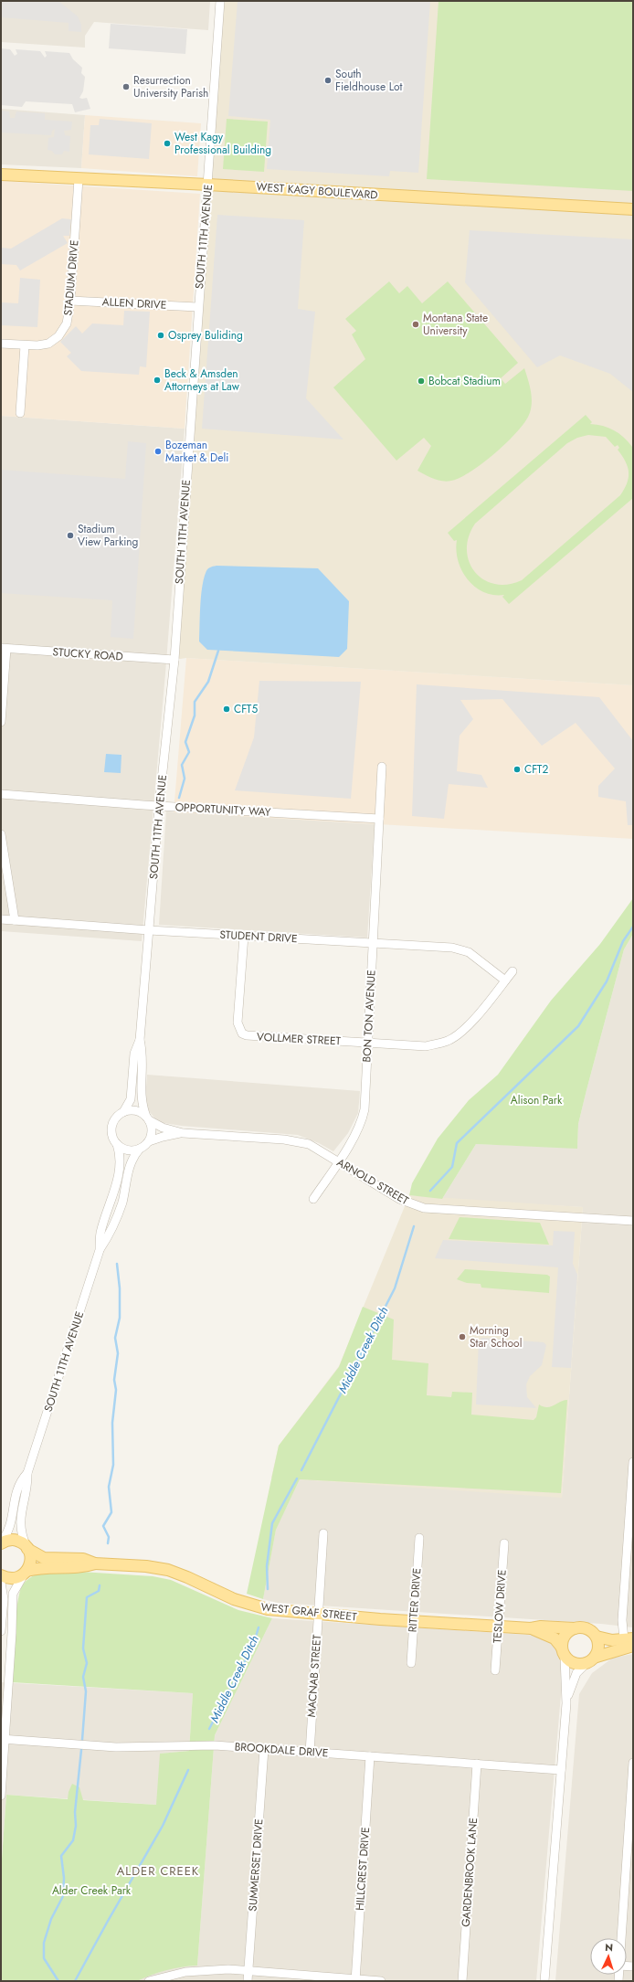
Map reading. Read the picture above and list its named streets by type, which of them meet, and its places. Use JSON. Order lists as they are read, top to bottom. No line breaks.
{"streets":{"main road":["WEST KAGY BOULEVARD","WEST GRAF STREET"],"street":["SOUTH 11TH AVENUE","STADIUM DRIVE","ALLEN DRIVE","STUCKY ROAD","OPPORTUNITY WAY","STUDENT DRIVE","BON TON AVENUE","VOLLMER STREET","ARNOLD STREET","RITTER DRIVE","TESLOW DRIVE","MACNAB STREET","BROOKDALE DRIVE","SUMMERSET DRIVE","HILLCREST DRIVE","GARDENBROOK LANE"]},"crossings":[["WEST KAGY BOULEVARD","SOUTH 11TH AVENUE"],["WEST KAGY BOULEVARD","STADIUM DRIVE"],["SOUTH 11TH AVENUE","ALLEN DRIVE"],["SOUTH 11TH AVENUE","STUCKY ROAD"],["SOUTH 11TH AVENUE","OPPORTUNITY WAY"],["SOUTH 11TH AVENUE","STUDENT DRIVE"],["SOUTH 11TH AVENUE","ARNOLD STREET"],["SOUTH 11TH AVENUE","WEST GRAF STREET"],["STADIUM DRIVE","ALLEN DRIVE"],["OPPORTUNITY WAY","BON TON AVENUE"],["STUDENT DRIVE","BON TON AVENUE"],["STUDENT DRIVE","VOLLMER STREET"],["BON TON AVENUE","VOLLMER STREET"],["BON TON AVENUE","ARNOLD STREET"],["RITTER DRIVE","WEST GRAF STREET"],["TESLOW DRIVE","WEST GRAF STREET"],["WEST GRAF STREET","MACNAB STREET"],["MACNAB STREET","BROOKDALE DRIVE"],["BROOKDALE DRIVE","SUMMERSET DRIVE"],["BROOKDALE DRIVE","HILLCREST DRIVE"],["BROOKDALE DRIVE","GARDENBROOK LANE"]],"districts":["ALDER CREEK"],"water":["Middle Creek Ditch"],"parks":["Alison Park","Alder Creek Park"],"places":["South Fieldhouse Lot","Resurrection University Parish","West Kagy Professional Building","Montana State University","Osprey Buliding","Beck & Amsden Attorneys at Law","Bobcat Stadium","Bozeman Market & Deli","Stadium View Parking","CFT5","CFT2","Morning Star School"],"north":"top"}
